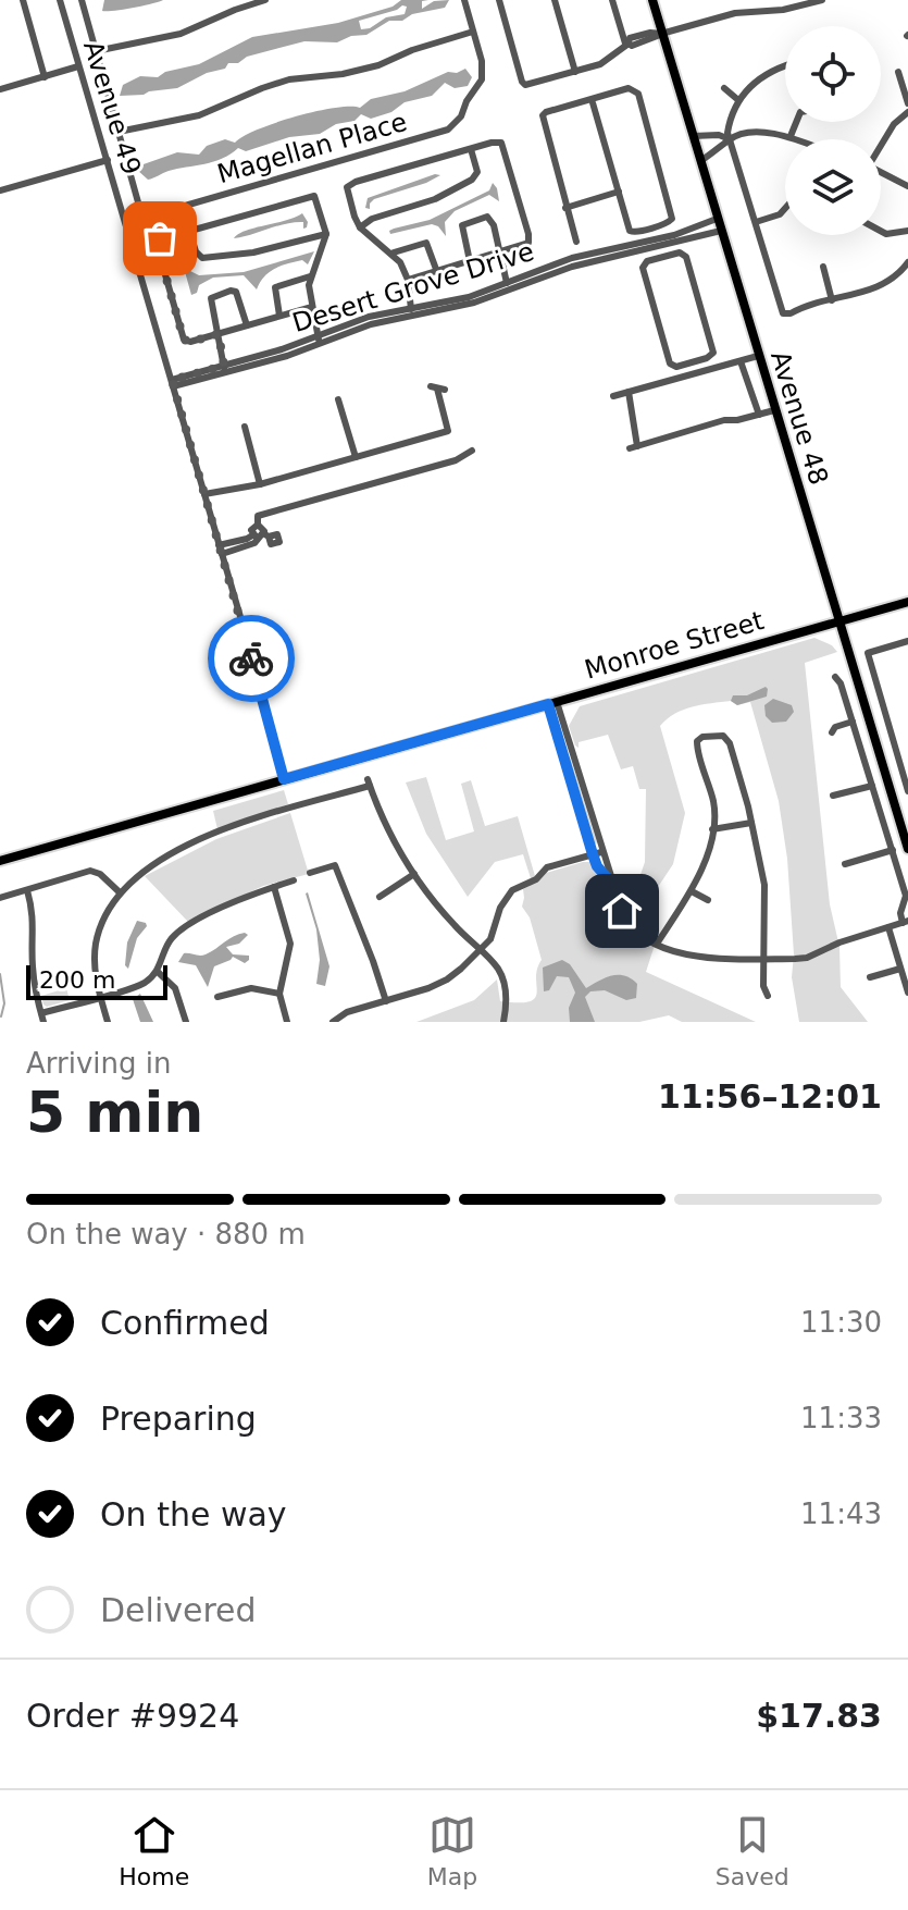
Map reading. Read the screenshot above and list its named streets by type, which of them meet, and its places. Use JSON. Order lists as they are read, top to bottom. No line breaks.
{"streets":{"main road":["Avenue 48","Monroe Street"],"street":["Avenue 49","Magellan Place","Desert Grove Drive"]},"crossings":[["Avenue 49","Desert Grove Drive"],["Avenue 49","Monroe Street"],["Desert Grove Drive","Avenue 48"],["Avenue 48","Monroe Street"]],"scale_bar":"200 m","page":{"scale":"200 m","heading":["5 min","Arriving in","11:56–12:01"],"panel":["Order #9924","$17.83"],"bar":"On the way · 880 m","list":[["Confirmed","11:30"],["Preparing","11:33"],["On the way","11:43"],"Delivered"],"tabs":["Home","Map","Saved"]}}
